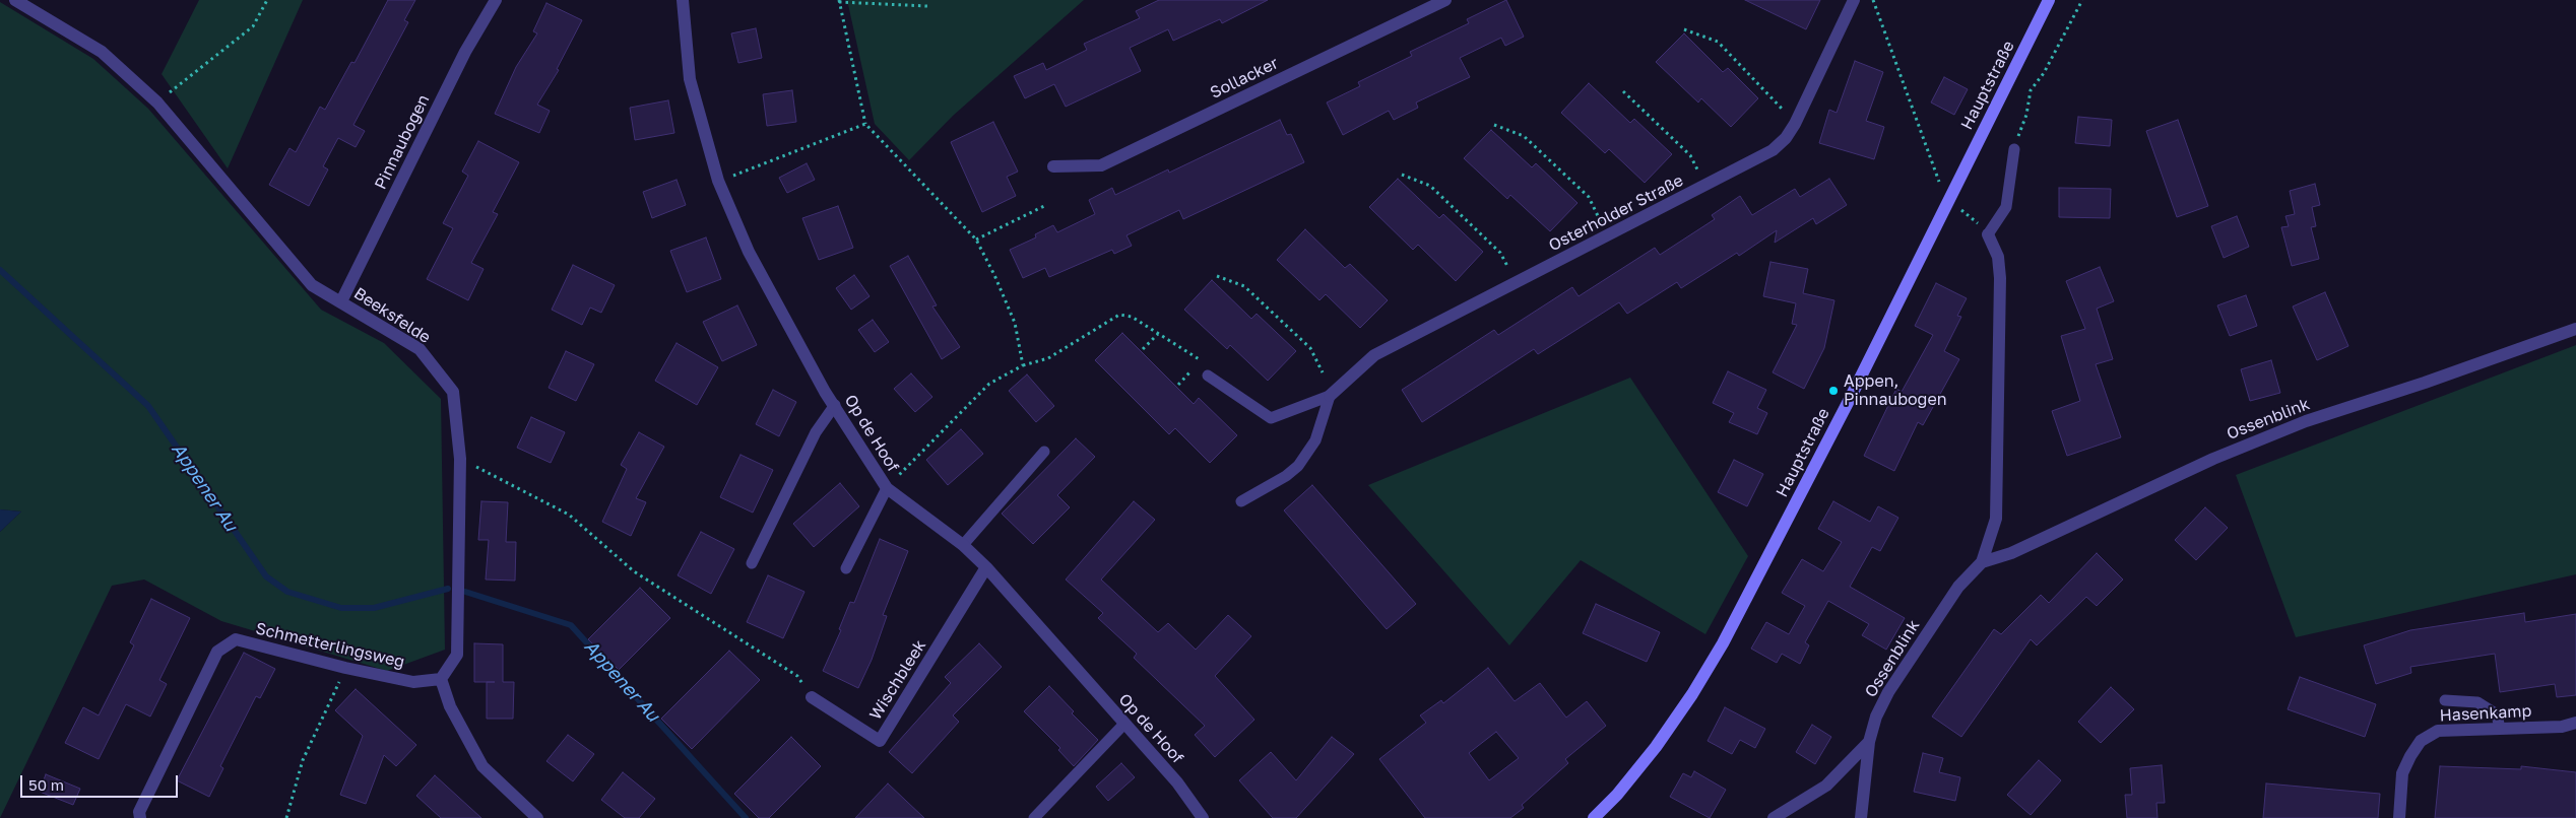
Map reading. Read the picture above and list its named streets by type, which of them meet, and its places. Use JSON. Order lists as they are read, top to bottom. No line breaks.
{"streets":{"main road":["Hauptstraße"],"street":["Sollacker","Pinnaubogen","Osterholder Straße","Beeksfelde","Ossenblink","Op de Hoof","Schmetterlingsweg","Wischbleek","Hasenkamp"]},"crossings":[["Pinnaubogen","Beeksfelde"],["Beeksfelde","Schmetterlingsweg"],["Op de Hoof","Wischbleek"]],"water":["Appener Au"],"places":["Appen, Pinnaubogen"],"scale_bar":"50 m"}
